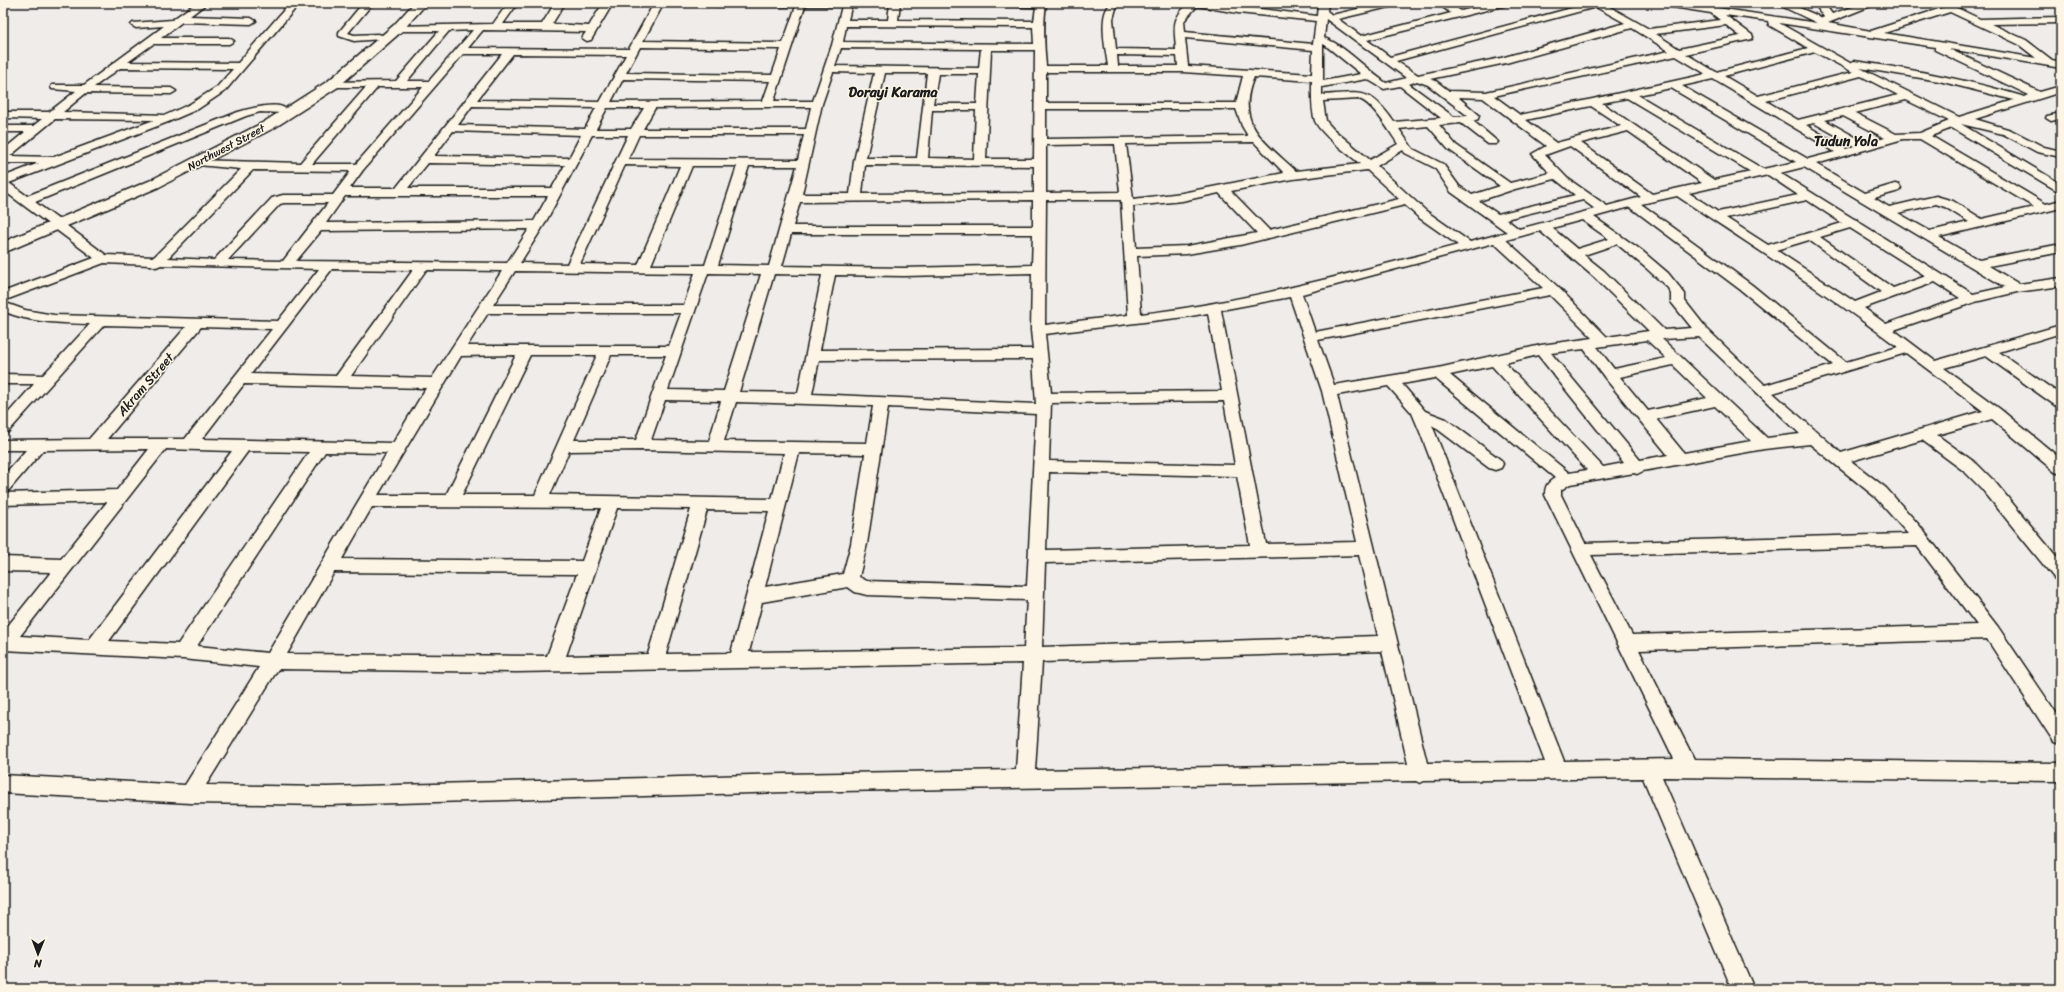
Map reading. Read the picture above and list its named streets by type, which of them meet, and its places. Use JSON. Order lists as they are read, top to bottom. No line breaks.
{"streets":{"main road":["Northwest Street"],"street":["Akram Street"]},"districts":["Dorayi Karama","Tudun Yola"],"north":"bottom"}
